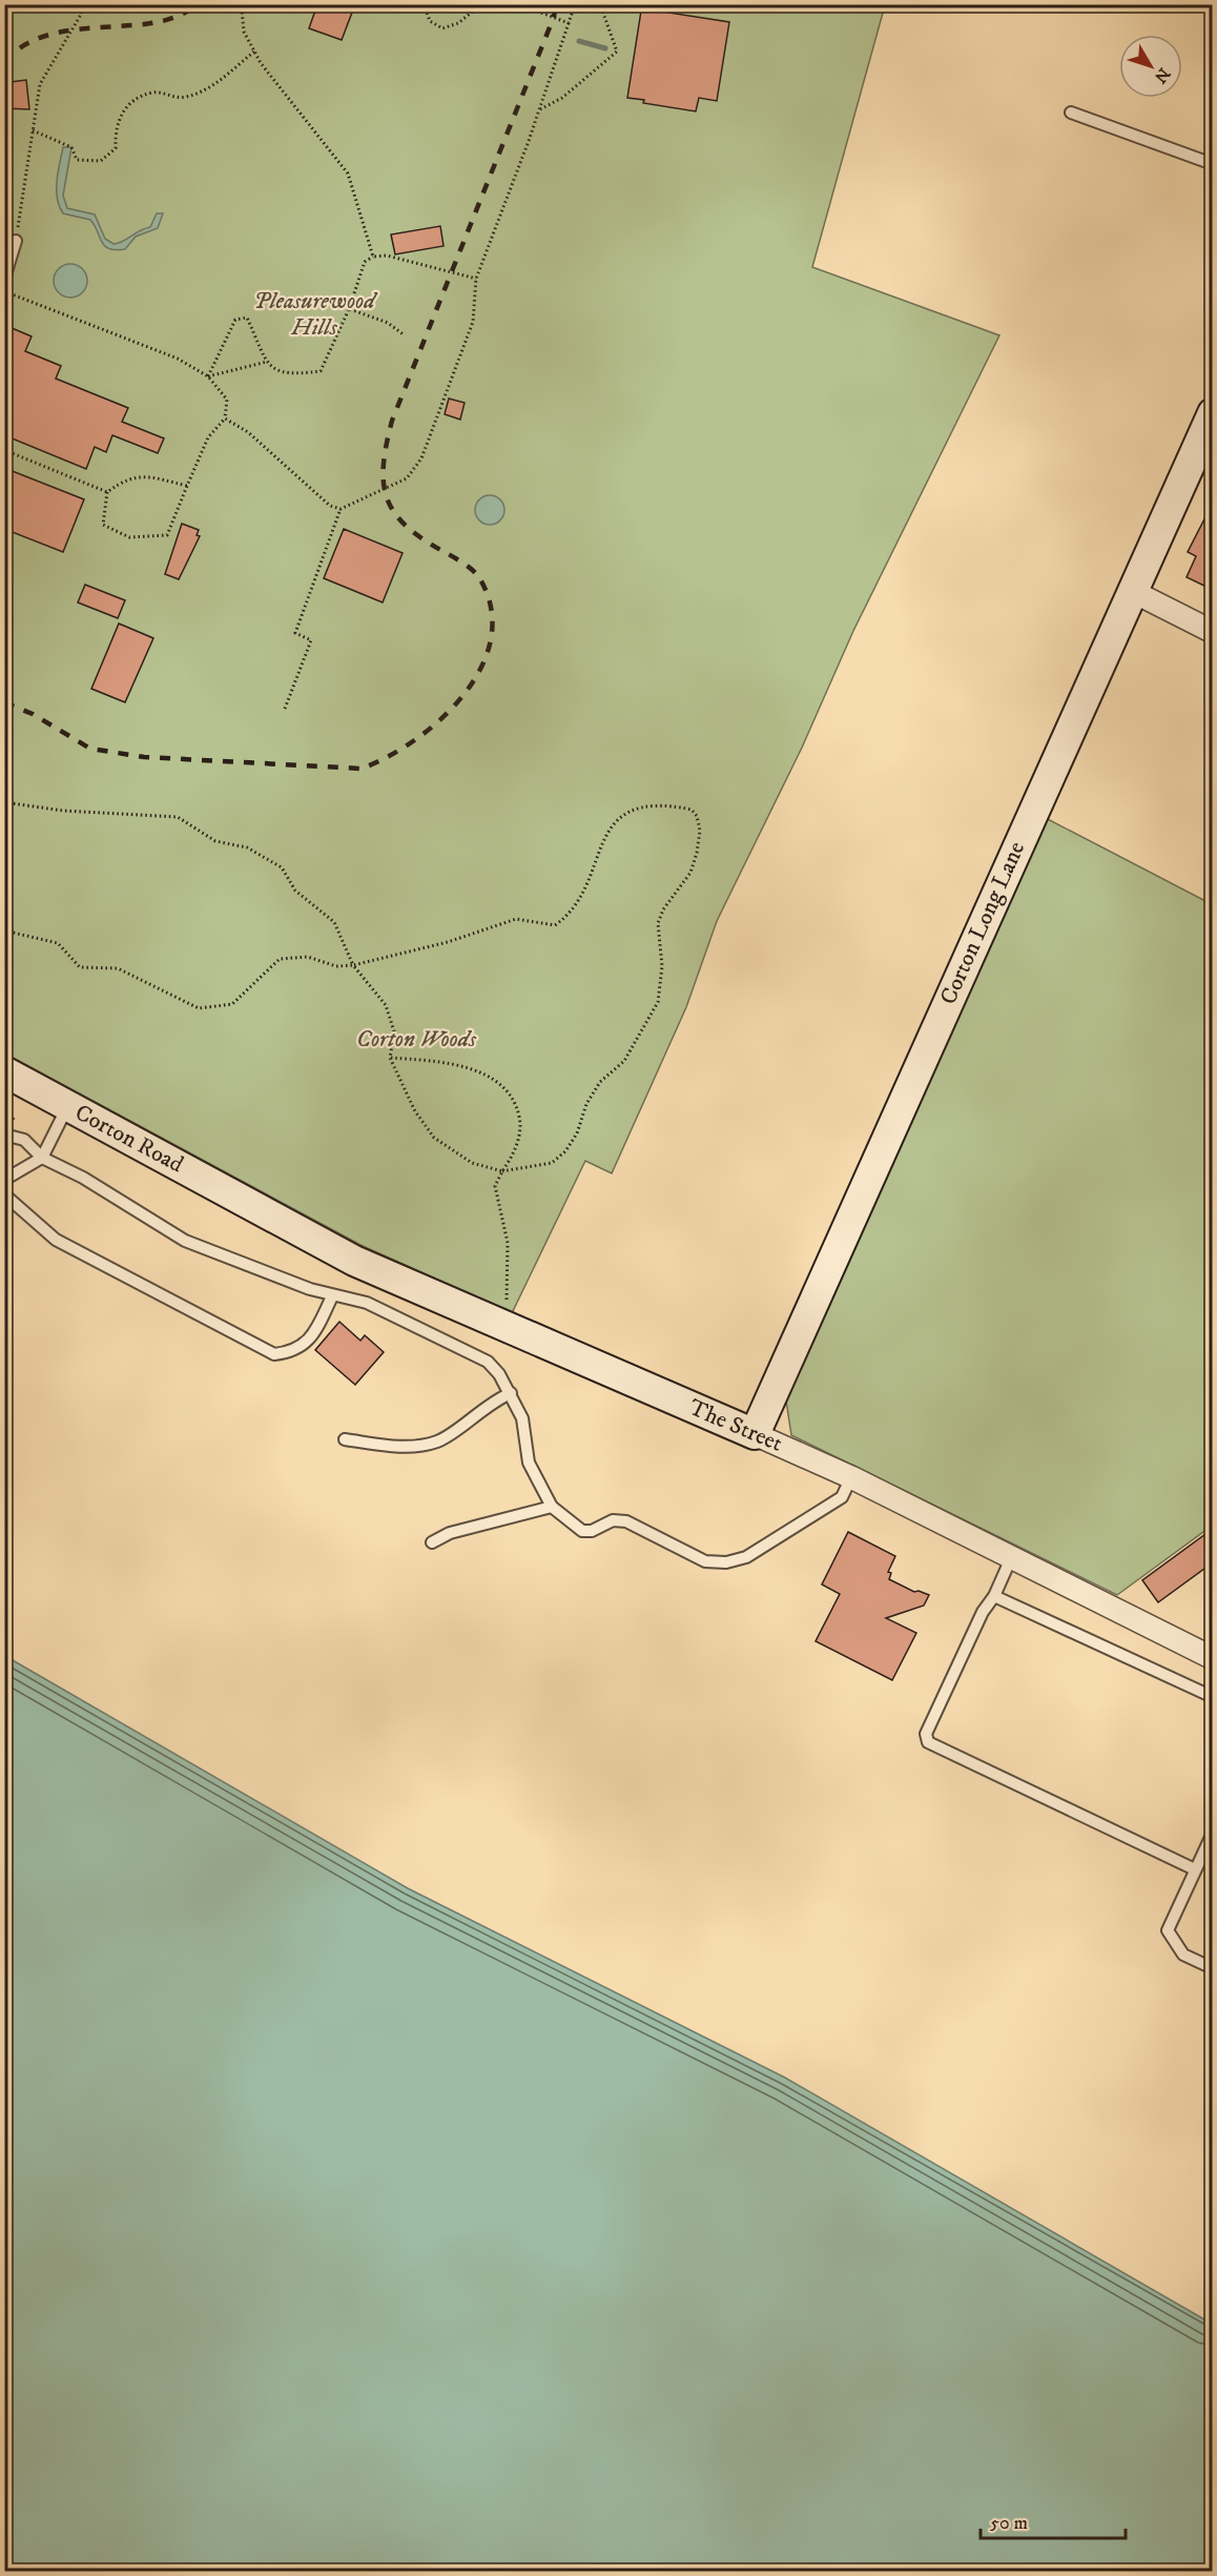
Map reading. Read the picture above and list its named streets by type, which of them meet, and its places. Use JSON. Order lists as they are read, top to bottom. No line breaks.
{"streets":{"main road":["Corton Long Lane","Corton Road","The Street"]},"crossings":[["Corton Long Lane","The Street"],["Corton Road","The Street"]],"parks":["Pleasurewood Hills","Corton Woods"],"scale_bar":"50 m","north":"bottom right"}
